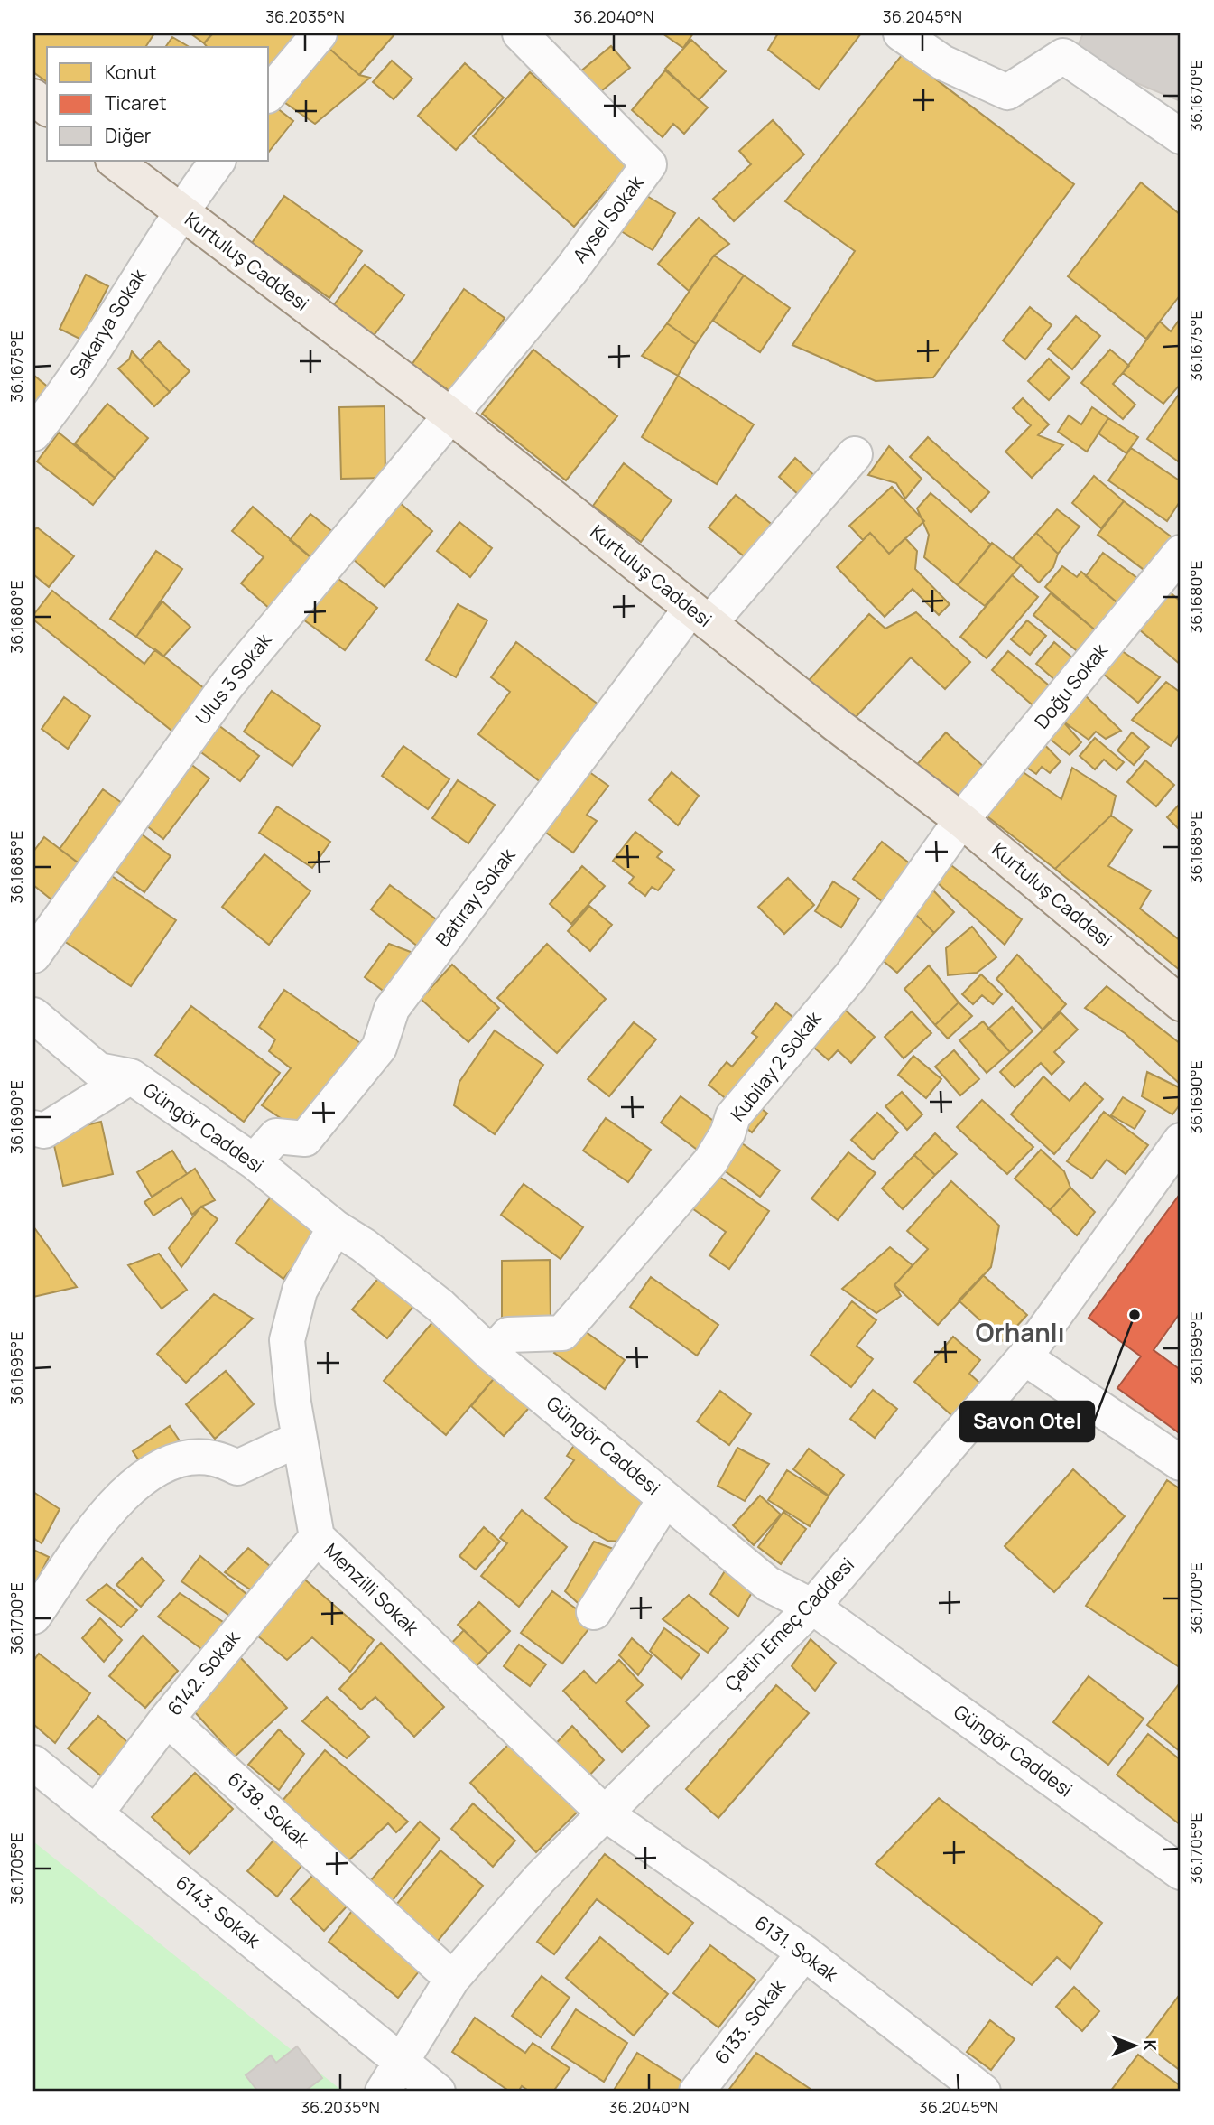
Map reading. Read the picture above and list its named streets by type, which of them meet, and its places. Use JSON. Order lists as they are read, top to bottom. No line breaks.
{"streets":{"main road":["Kurtuluş Caddesi"],"street":["Aysel Sokak","Sakarya Sokak","Ulus 3 Sokak","Doğu Sokak","Batıray Sokak","Kubilay 2 Sokak","Güngör Caddesi","Menzilli Sokak","Çetin Emeç Caddesi","6142. Sokak","6138. Sokak","6143. Sokak","6131. Sokak","6133. Sokak"]},"crossings":[["Aysel Sokak","Kurtuluş Caddesi"],["Aysel Sokak","Ulus 3 Sokak"],["Kurtuluş Caddesi","Sakarya Sokak"],["Kurtuluş Caddesi","Ulus 3 Sokak"],["Kurtuluş Caddesi","Doğu Sokak"],["Kurtuluş Caddesi","Batıray Sokak"],["Kurtuluş Caddesi","Kubilay 2 Sokak"],["Doğu Sokak","Kubilay 2 Sokak"],["Batıray Sokak","Güngör Caddesi"],["Kubilay 2 Sokak","Güngör Caddesi"],["Güngör Caddesi","Menzilli Sokak"],["Güngör Caddesi","Çetin Emeç Caddesi"],["Menzilli Sokak","Çetin Emeç Caddesi"],["Menzilli Sokak","6142. Sokak"],["Menzilli Sokak","6131. Sokak"],["Çetin Emeç Caddesi","6138. Sokak"],["Çetin Emeç Caddesi","6143. Sokak"],["Çetin Emeç Caddesi","6131. Sokak"],["6142. Sokak","6138. Sokak"],["6142. Sokak","6143. Sokak"],["6131. Sokak","6133. Sokak"]],"districts":["Orhanlı"],"places":["Savon Otel"],"legend":["Konut","Ticaret","Diğer"],"north":"right","coordinates":["36.2035°N","36.2040°N","36.2045°N","36.1670°E","36.1675°E","36.1680°E","36.1685°E","36.1690°E","36.1695°E","36.1700°E","36.1705°E"]}
